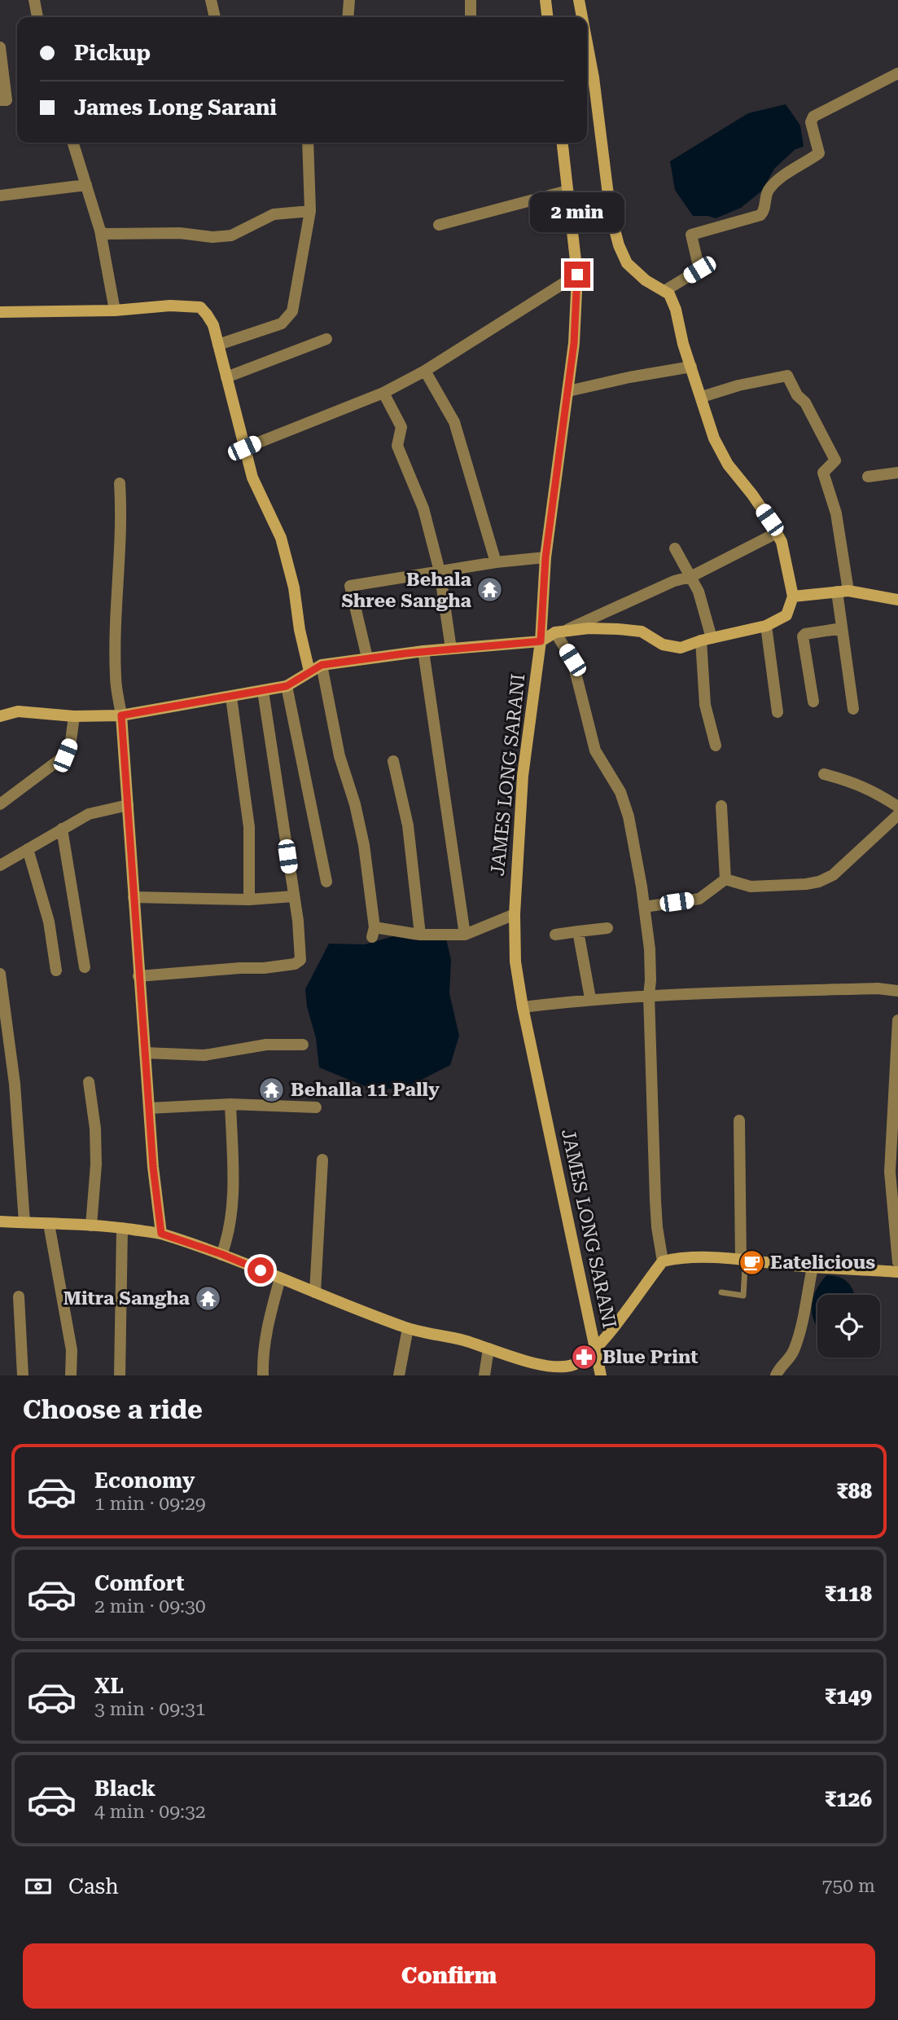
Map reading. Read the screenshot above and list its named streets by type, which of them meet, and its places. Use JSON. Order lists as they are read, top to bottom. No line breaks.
{"streets":{"street":["JAMES LONG SARANI"]},"places":{"temple":["Behala Shree Sangha","Behalla 11 Pally","Mitra Sangha"],"cafe":["Eatelicious"],"pharmacy":["Blue Print"]},"page":{"banner":["Pickup","James Long Sarani"],"bubble":"2 min","heading":"Choose a ride","list":[{"name":"Economy","note":"1 min · 09:29","value":"₹88"},{"name":"Comfort","note":"2 min · 09:30","value":"₹118"},{"name":"XL","note":"3 min · 09:31","value":"₹149"},{"name":"Black","note":"4 min · 09:32","value":"₹126"}],"pay":["Cash","750 m"],"buttons":"Confirm"}}
